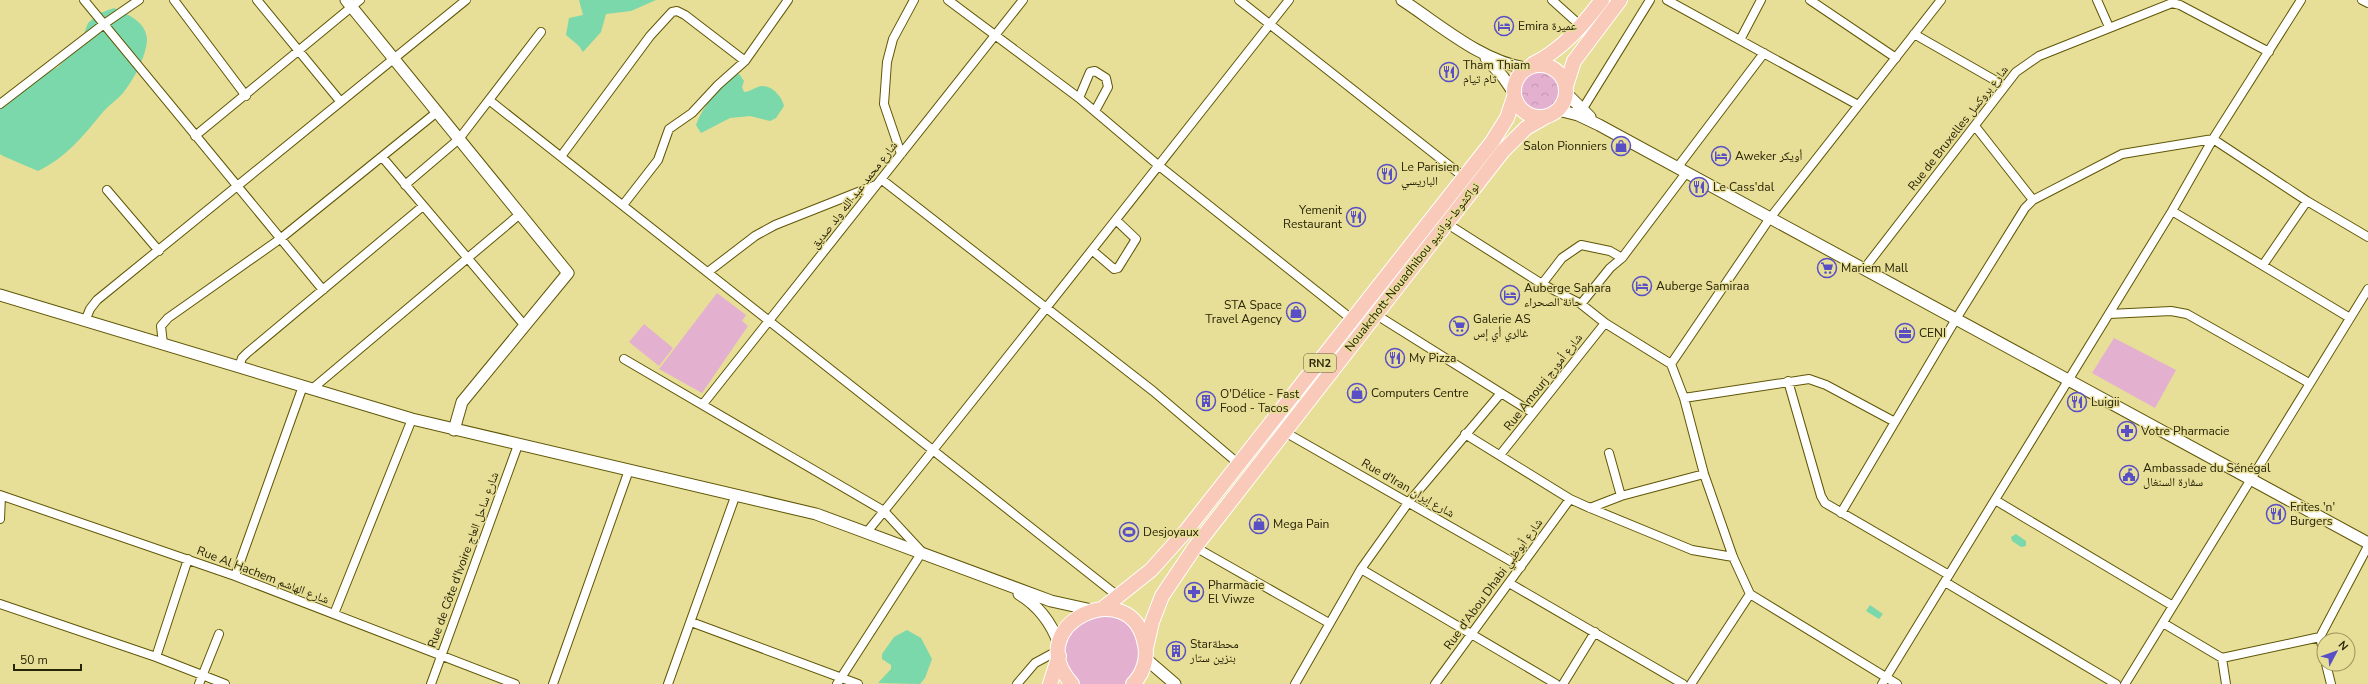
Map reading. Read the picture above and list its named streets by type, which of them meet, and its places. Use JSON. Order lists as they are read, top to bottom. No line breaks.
{"streets":{"highway":["Nouakchott-Nouadhibou نواكشوط-نواذيبو","RN2"],"street":["Rue de Bruxelles شارع بروكسل","شارع محمد عبد الله ولد صديق","Rue Amourj شارع أمورج","Rue d'Iran شارع إيران","Rue de Côte d'Ivoire شارع ساحل العاج","Rue Al Hachem شارع الهاشم","Rue d'Abou Dhabi شارع أبوظبي"]},"crossings":[["Nouakchott-Nouadhibou نواكشوط-نواذيبو","Rue d'Iran شارع إيران"],["Rue d'Iran شارع إيران","Rue d'Abou Dhabi شارع أبوظبي"],["Rue de Côte d'Ivoire شارع ساحل العاج","Rue Al Hachem شارع الهاشم"]],"places":{"hotel":["Emira عميرة","Aweker أويكر","Auberge Samiraa","Auberge Sahara حانة الصحراء"],"restaurant":["Tham Thiam ثام تيام","Le Parisien الباريسي","Le Cass'dal","Yemenit Restaurant","My Pizza","Luigii","Frites 'n' Burgers"],"shop":["Salon Pionniers","STA Space Travel Agency","Computers Centre","Mega Pain"],"supermarket":["Mariem Mall","Galerie AS غالري أي إس"],"office":["CENI"],"building":["O'Délice - Fast Food - Tacos","Starمحطة بنزين ستار"],"pharmacy":["Votre Pharmacie","Pharmacie El Viwze"],"public building":["Ambassade du Sénégal سفارة السنغال"],"sports":["Desjoyaux"]},"scale_bar":"50 m","north":"top right"}
